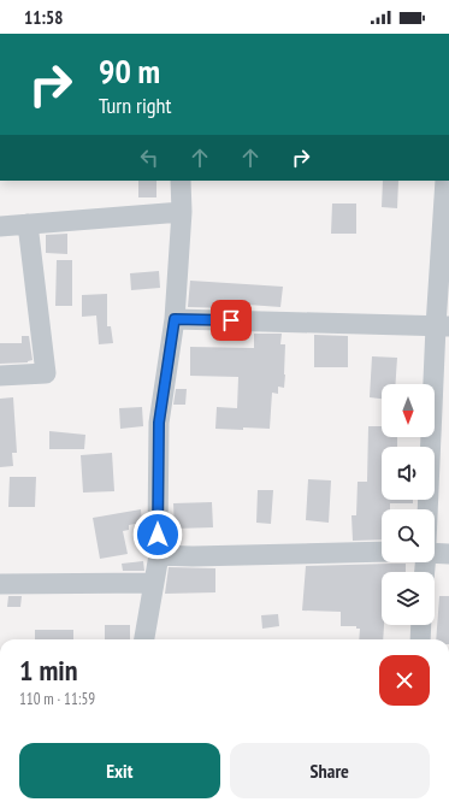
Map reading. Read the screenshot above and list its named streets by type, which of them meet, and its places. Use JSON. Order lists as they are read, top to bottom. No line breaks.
{"north":"bottom","page":{"status":"11:58","turn":["90 m","Turn right"],"heading":["1 min","110 m · 11:59"],"buttons":["Exit","Share"]}}
